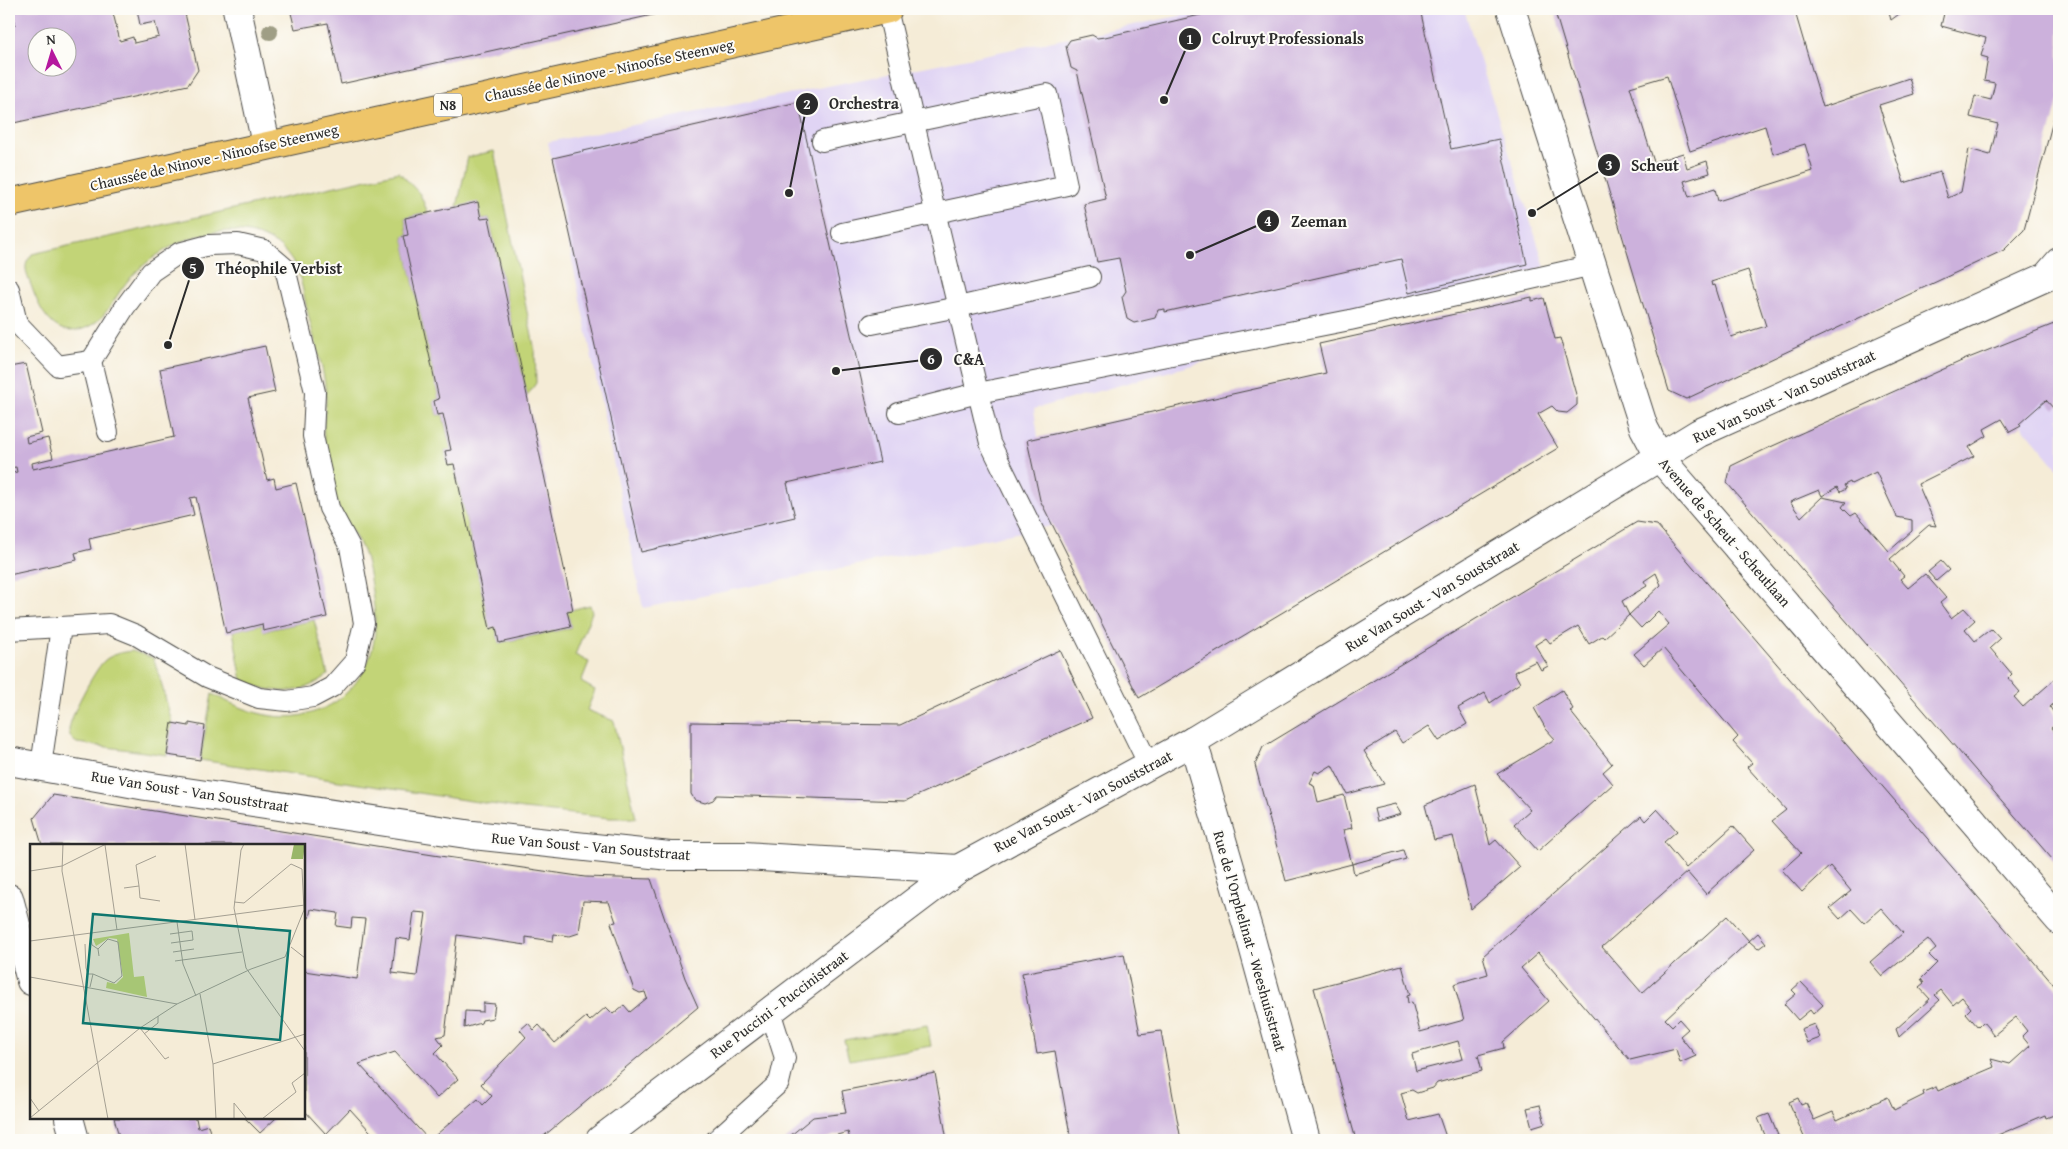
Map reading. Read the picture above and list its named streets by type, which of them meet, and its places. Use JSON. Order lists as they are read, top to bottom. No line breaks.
{"streets":{"main road":["Chaussée de Ninove - Ninoofse Steenweg","N8"],"street":["Rue Van Soust - Van Souststraat","Avenue de Scheut - Scheutlaan","Rue de l'Orphelinat - Weeshuisstraat","Rue Puccini - Puccinistraat"]},"crossings":[["Rue Van Soust - Van Souststraat","Avenue de Scheut - Scheutlaan"],["Rue Van Soust - Van Souststraat","Rue de l'Orphelinat - Weeshuisstraat"],["Rue Van Soust - Van Souststraat","Rue Puccini - Puccinistraat"]],"places":["Colruyt Professionals","Orchestra","Scheut","Zeeman","Théophile Verbist","C&A"],"north":"top"}
